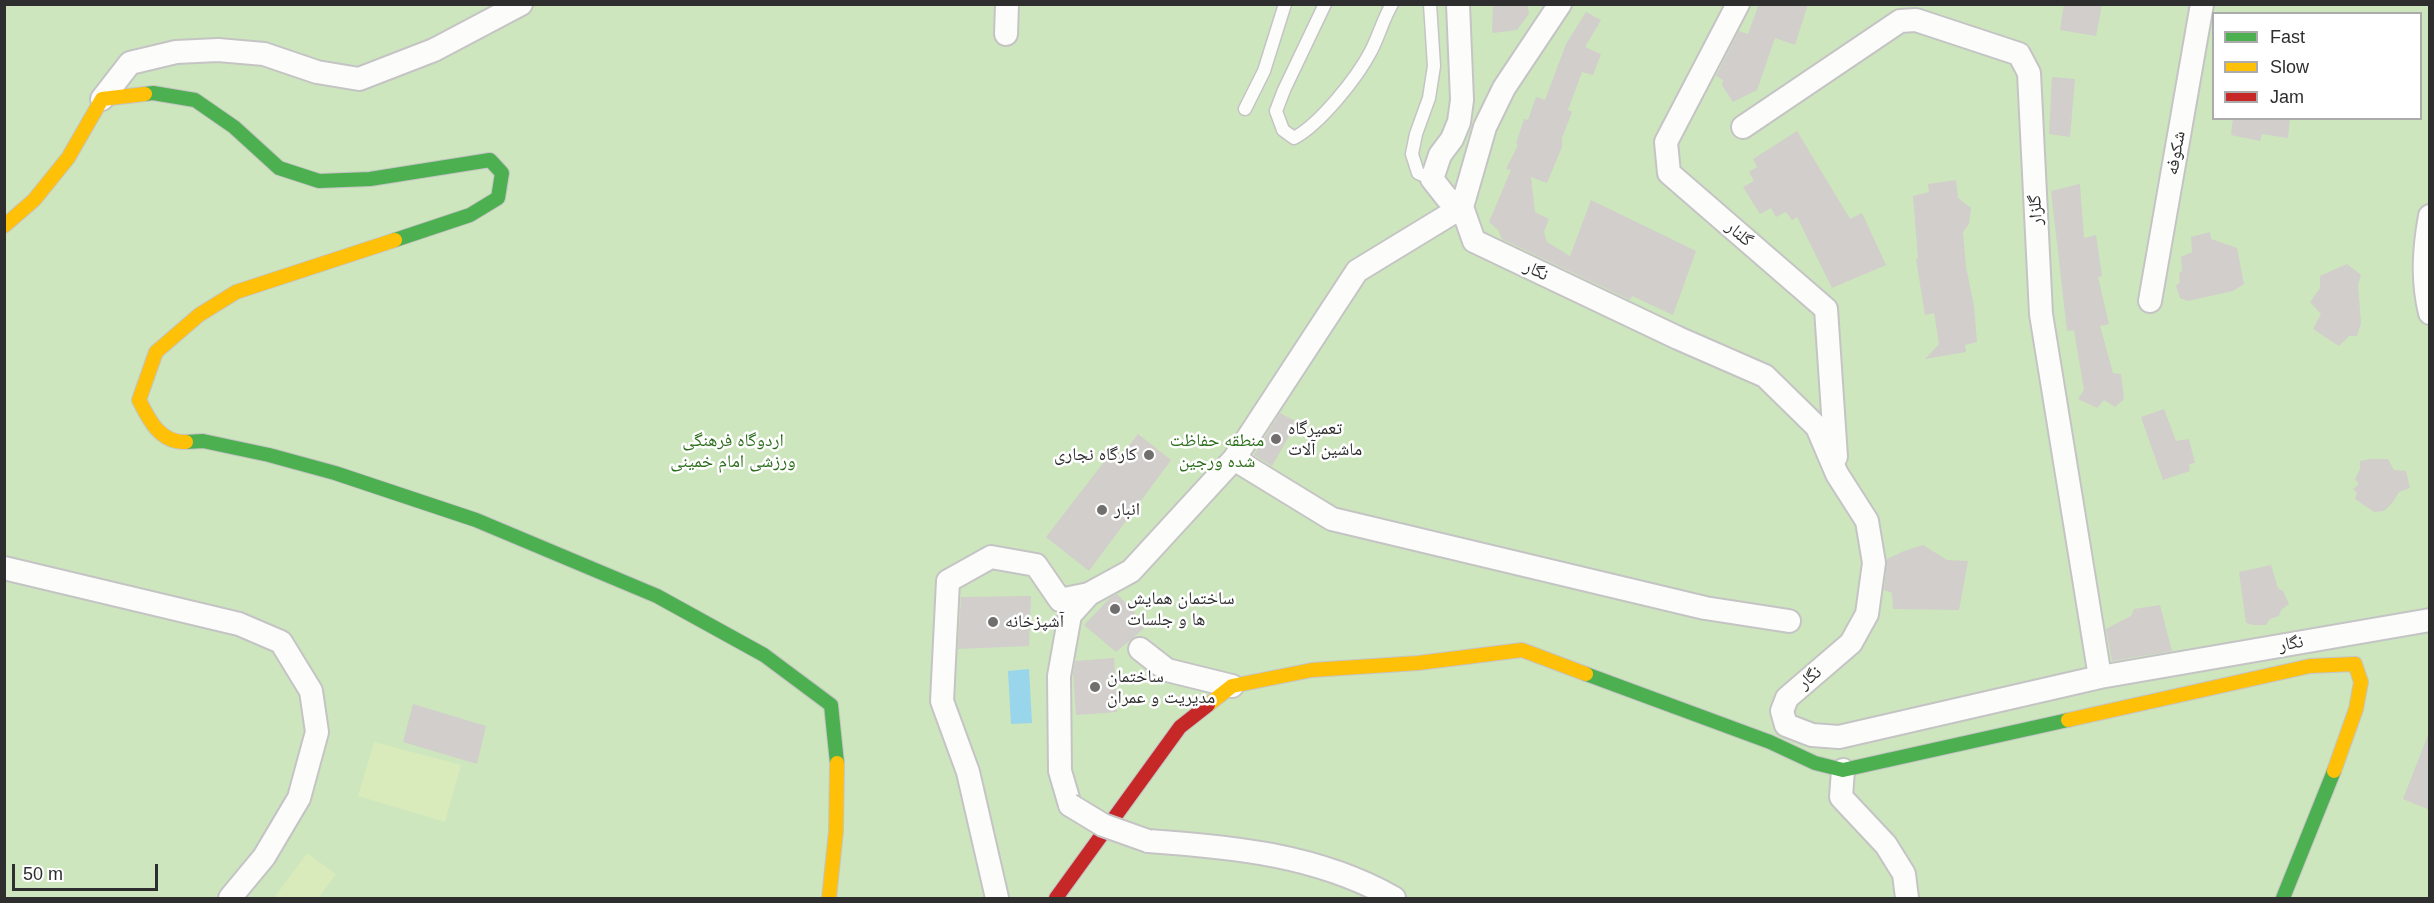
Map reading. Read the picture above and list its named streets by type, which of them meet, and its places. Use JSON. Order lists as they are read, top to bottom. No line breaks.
{"streets":{"street":["شکوفه","گلزار","گلنار","نگار"]},"crossings":[["گلزار","نگار"],["گلنار","نگار"]],"parks":["اردوگاه فرهنگی ورزشی امام خمینی","منطقه حفاظت شده ورجین"],"places":["تعمیرگاه ماشین آلات","کارگاه نجاری","انبار","ساختمان همایش ها و جلسات","آشپزخانه","ساختمان مدیریت و عمران"],"legend":["Fast","Slow","Jam"],"scale_bar":"50 m"}
